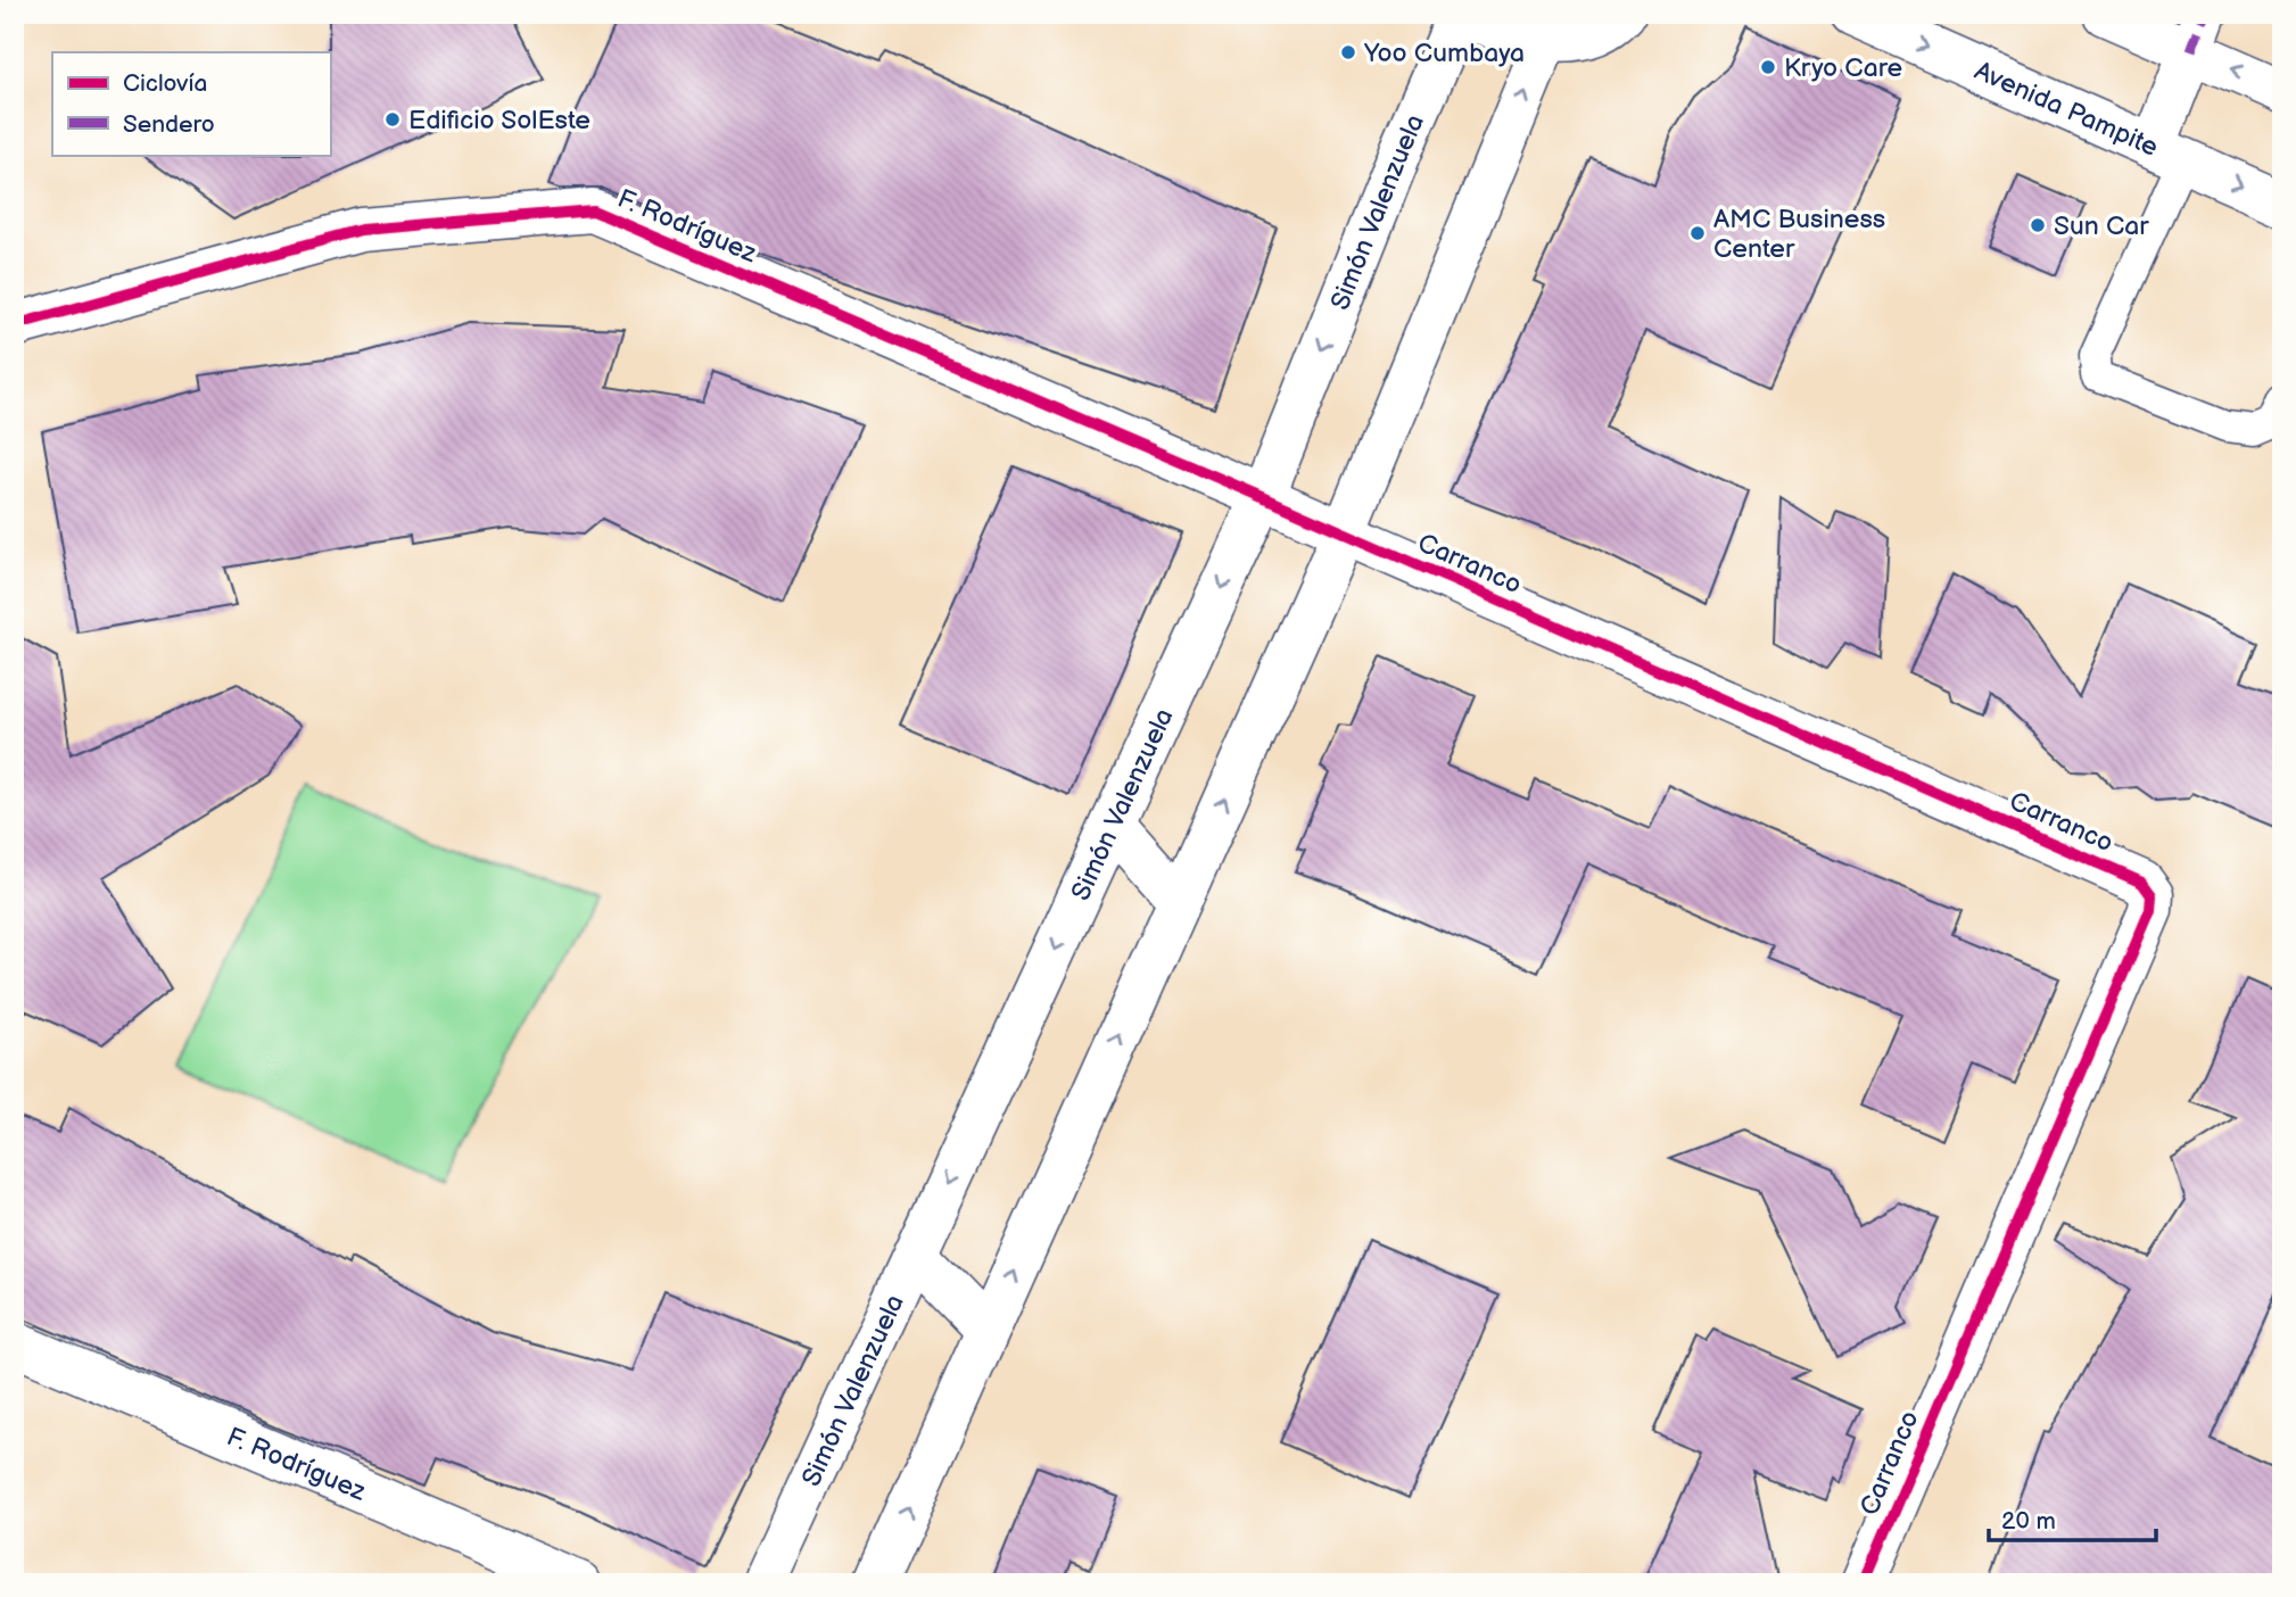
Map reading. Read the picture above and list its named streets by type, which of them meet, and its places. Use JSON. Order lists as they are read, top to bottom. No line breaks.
{"streets":{"street":["Avenida Pampite","Simón Valenzuela","F. Rodríguez","Carranco"]},"crossings":[["Simón Valenzuela","F. Rodríguez"],["Simón Valenzuela","Carranco"],["F. Rodríguez","Carranco"]],"places":["Yoo Cumbaya","Kryo Care","Edificio SolEste","Sun Car","AMC Business Center"],"legend":["Ciclovía","Sendero"],"scale_bar":"20 m"}
